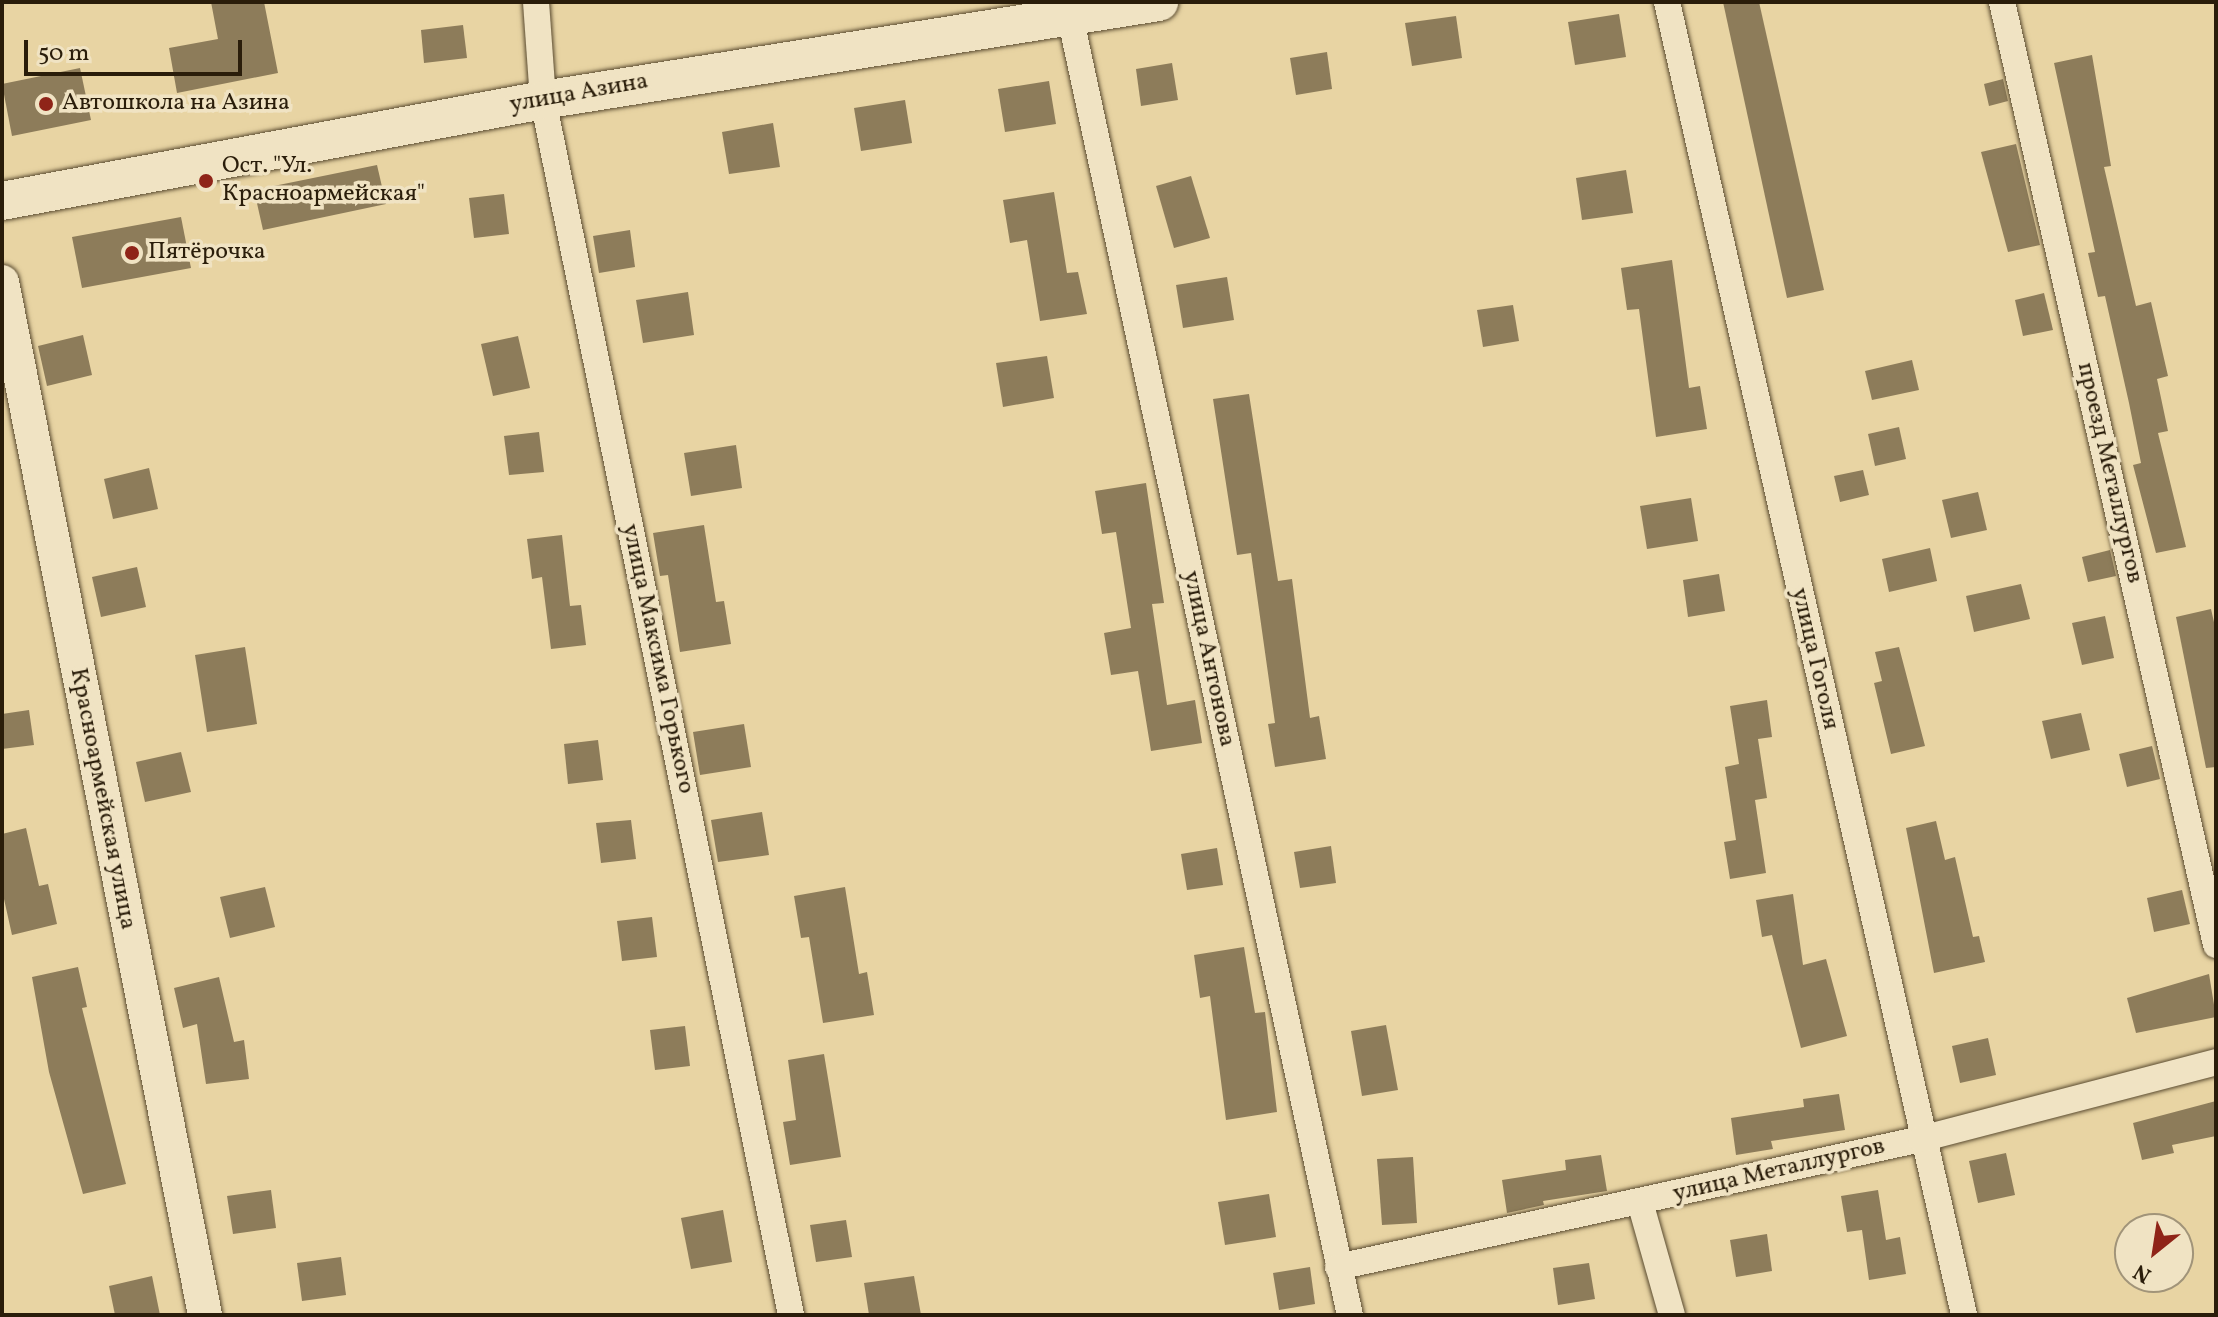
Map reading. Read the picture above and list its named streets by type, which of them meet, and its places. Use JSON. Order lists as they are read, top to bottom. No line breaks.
{"streets":{"main road":["улица Азина"],"street":["проезд Металлургов","улица Максима Горького","улица Антонова","улица Гоголя","Красноармейская улица","улица Металлургов"]},"crossings":[["улица Азина","улица Максима Горького"],["улица Азина","улица Антонова"],["улица Антонова","улица Металлургов"],["улица Гоголя","улица Металлургов"]],"places":["Автошкола на Азина","Ост. \"Ул. Красноармейская\"","Пятёрочка"],"scale_bar":"50 m","north":"bottom left"}
